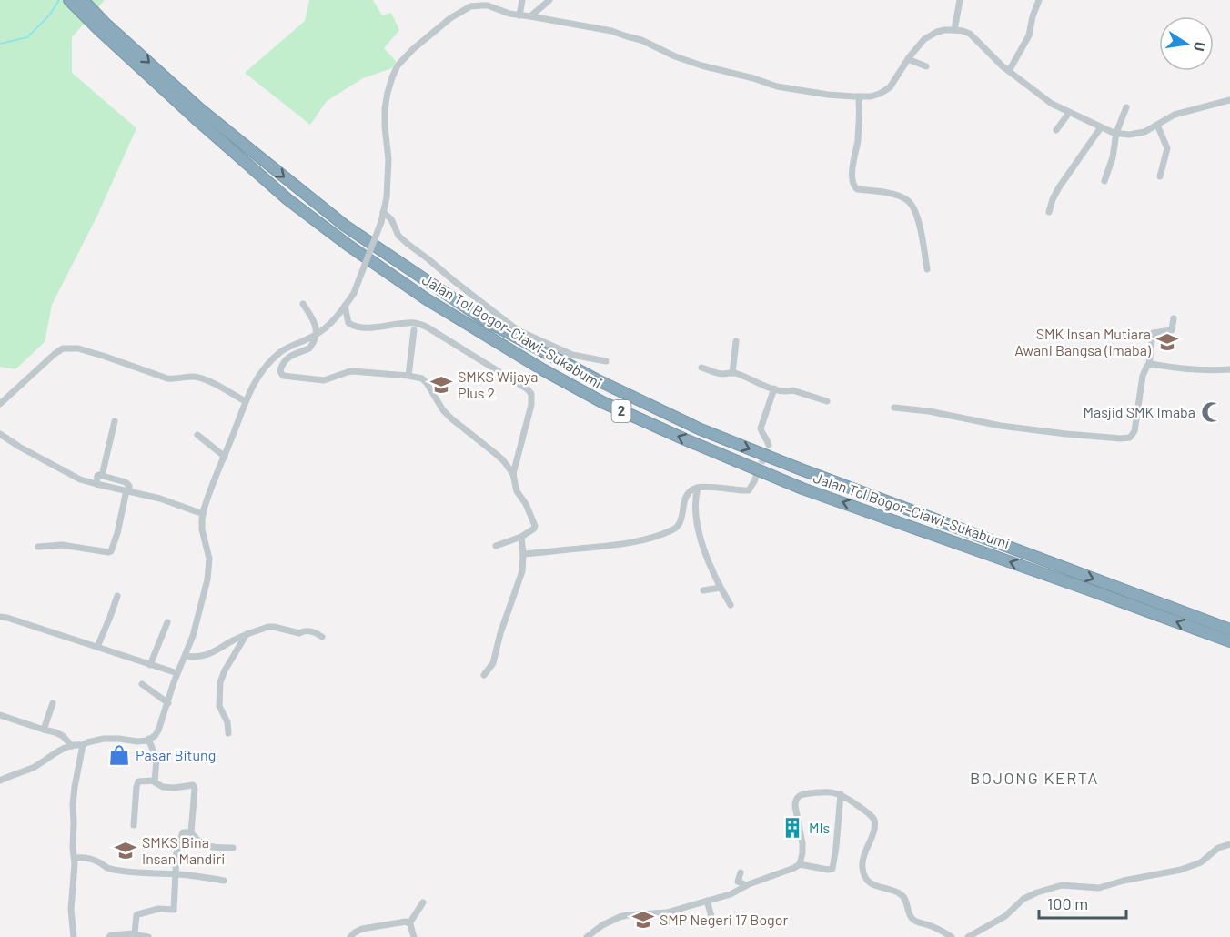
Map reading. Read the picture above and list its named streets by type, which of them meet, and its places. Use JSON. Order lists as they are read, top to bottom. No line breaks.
{"streets":{"highway":["Jalan Tol Bogor–Ciawi–Sukabumi","2"]},"districts":["BOJONG KERTA"],"places":{"school or university":["SMK Insan Mutiara Awani Bangsa (imaba)","SMKS Wijaya Plus 2","SMKS Bina Insan Mandiri","SMP Negeri 17 Bogor"],"mosque":["Masjid SMK Imaba"],"shop":["Pasar Bitung"],"building":["MIs"]},"scale_bar":"100 m","north":"right"}
